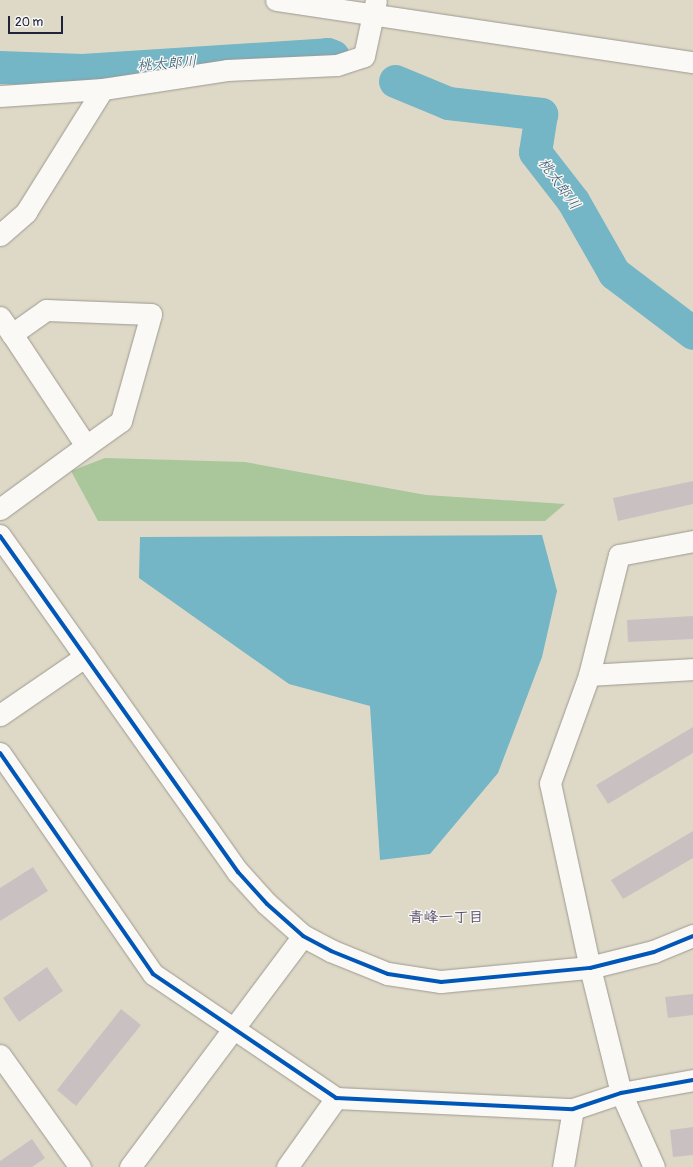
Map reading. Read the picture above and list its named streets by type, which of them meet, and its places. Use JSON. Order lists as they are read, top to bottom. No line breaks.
{"districts":["青峰一丁目"],"water":["桃太郎川"],"scale_bar":"20 m"}
